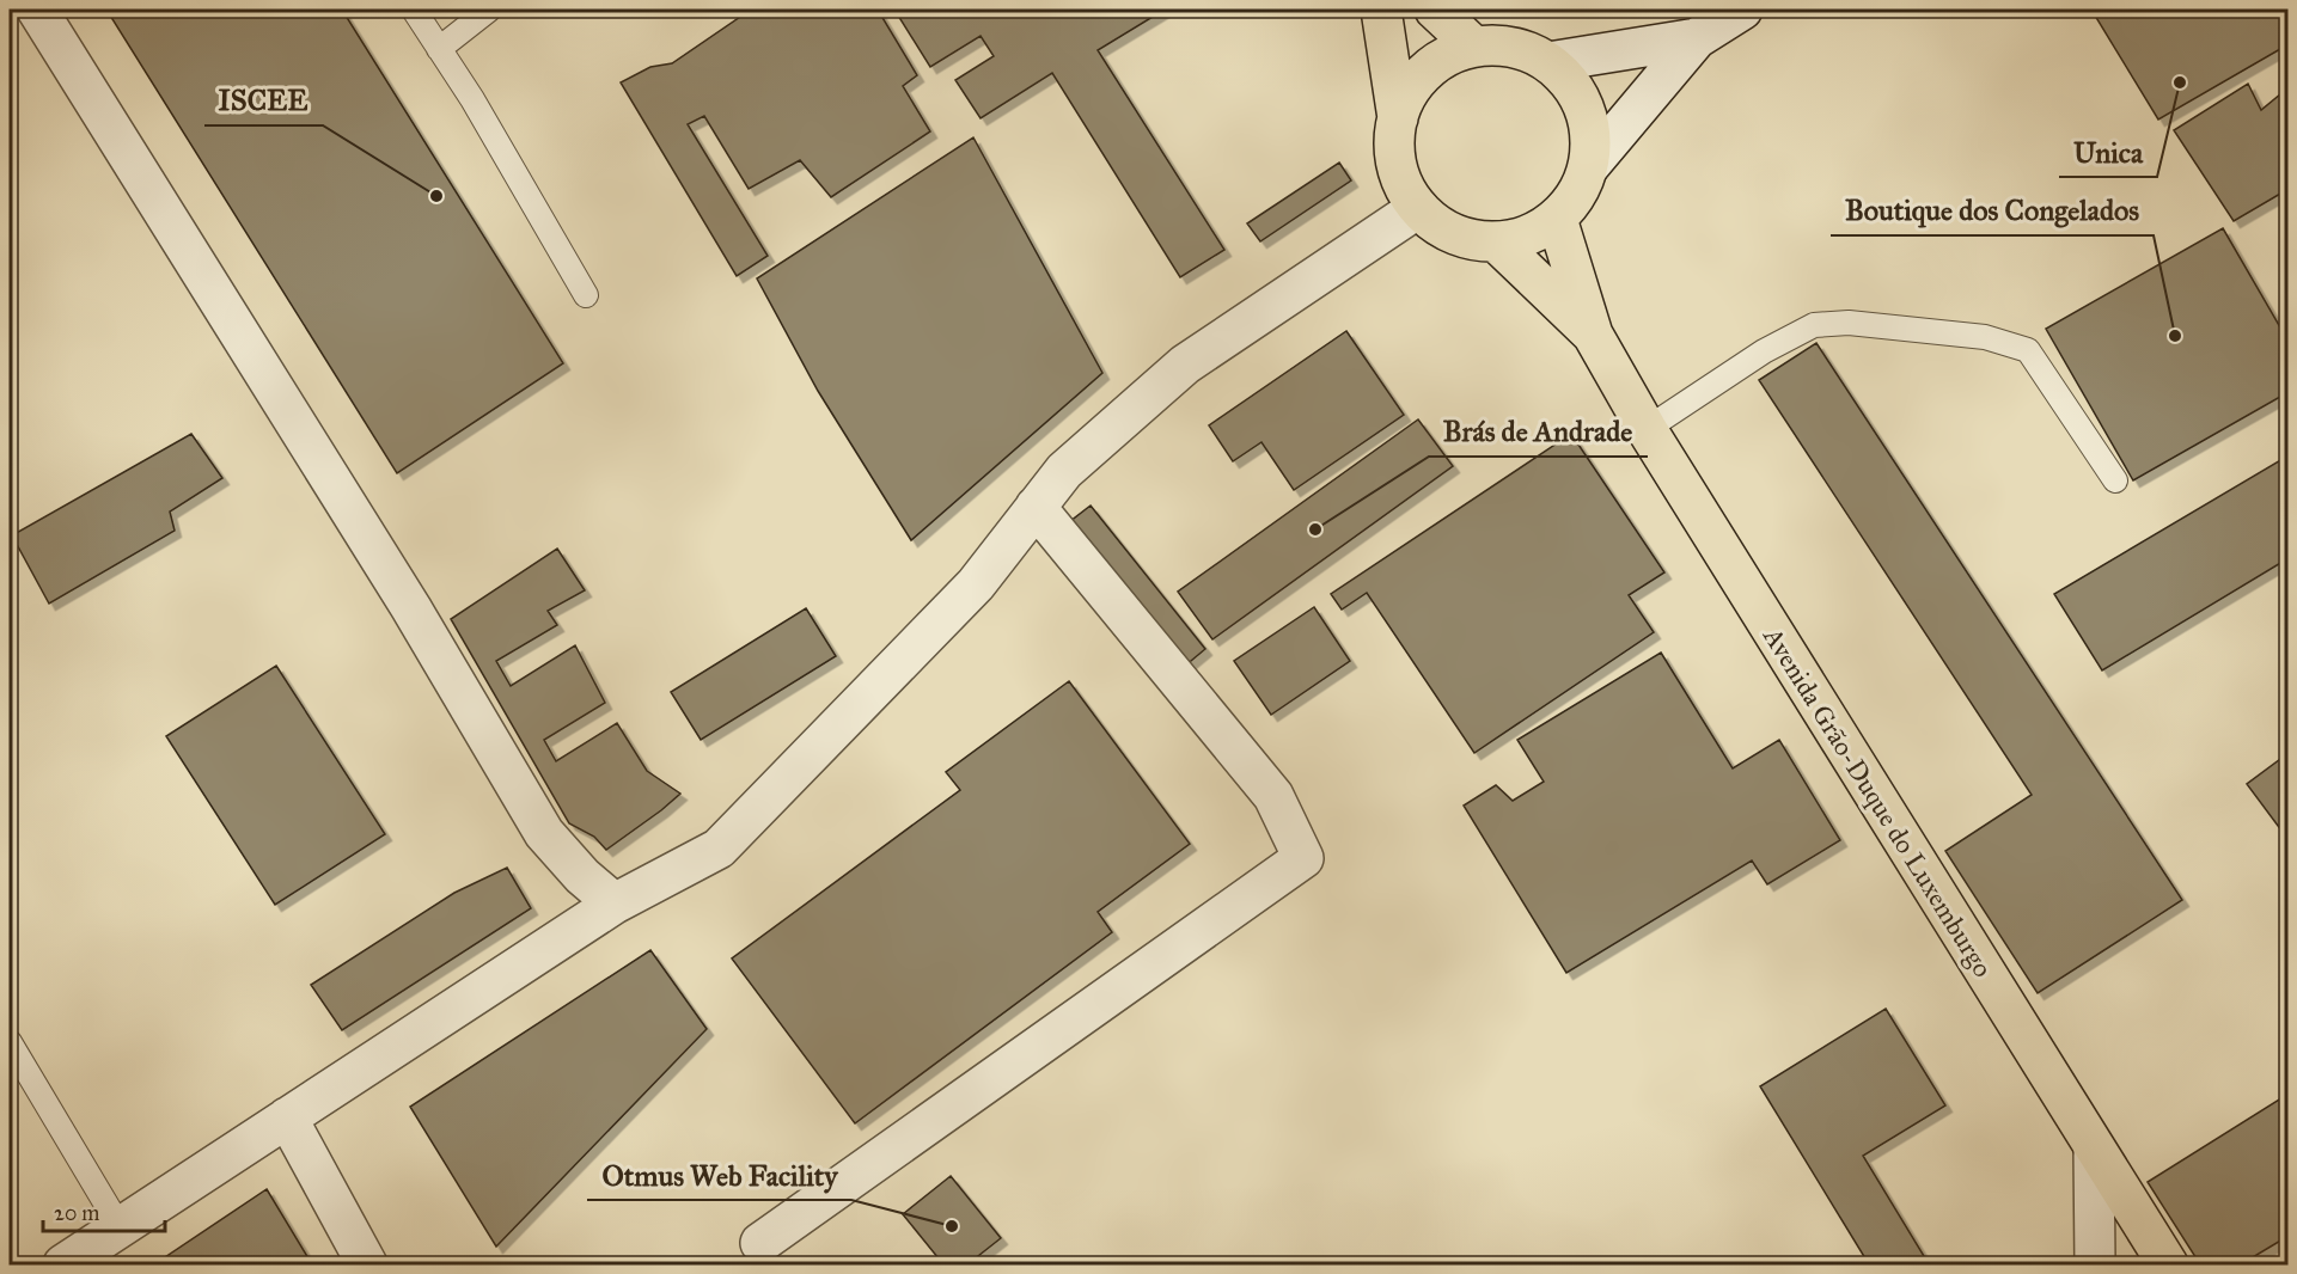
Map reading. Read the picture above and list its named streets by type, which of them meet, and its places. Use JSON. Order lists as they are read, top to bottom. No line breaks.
{"streets":{"main road":["Avenida Grão-Duque do Luxemburgo"]},"places":["Unica","ISCEE","Boutique dos Congelados","Brás de Andrade","Otmus Web Facility"],"scale_bar":"20 m"}
